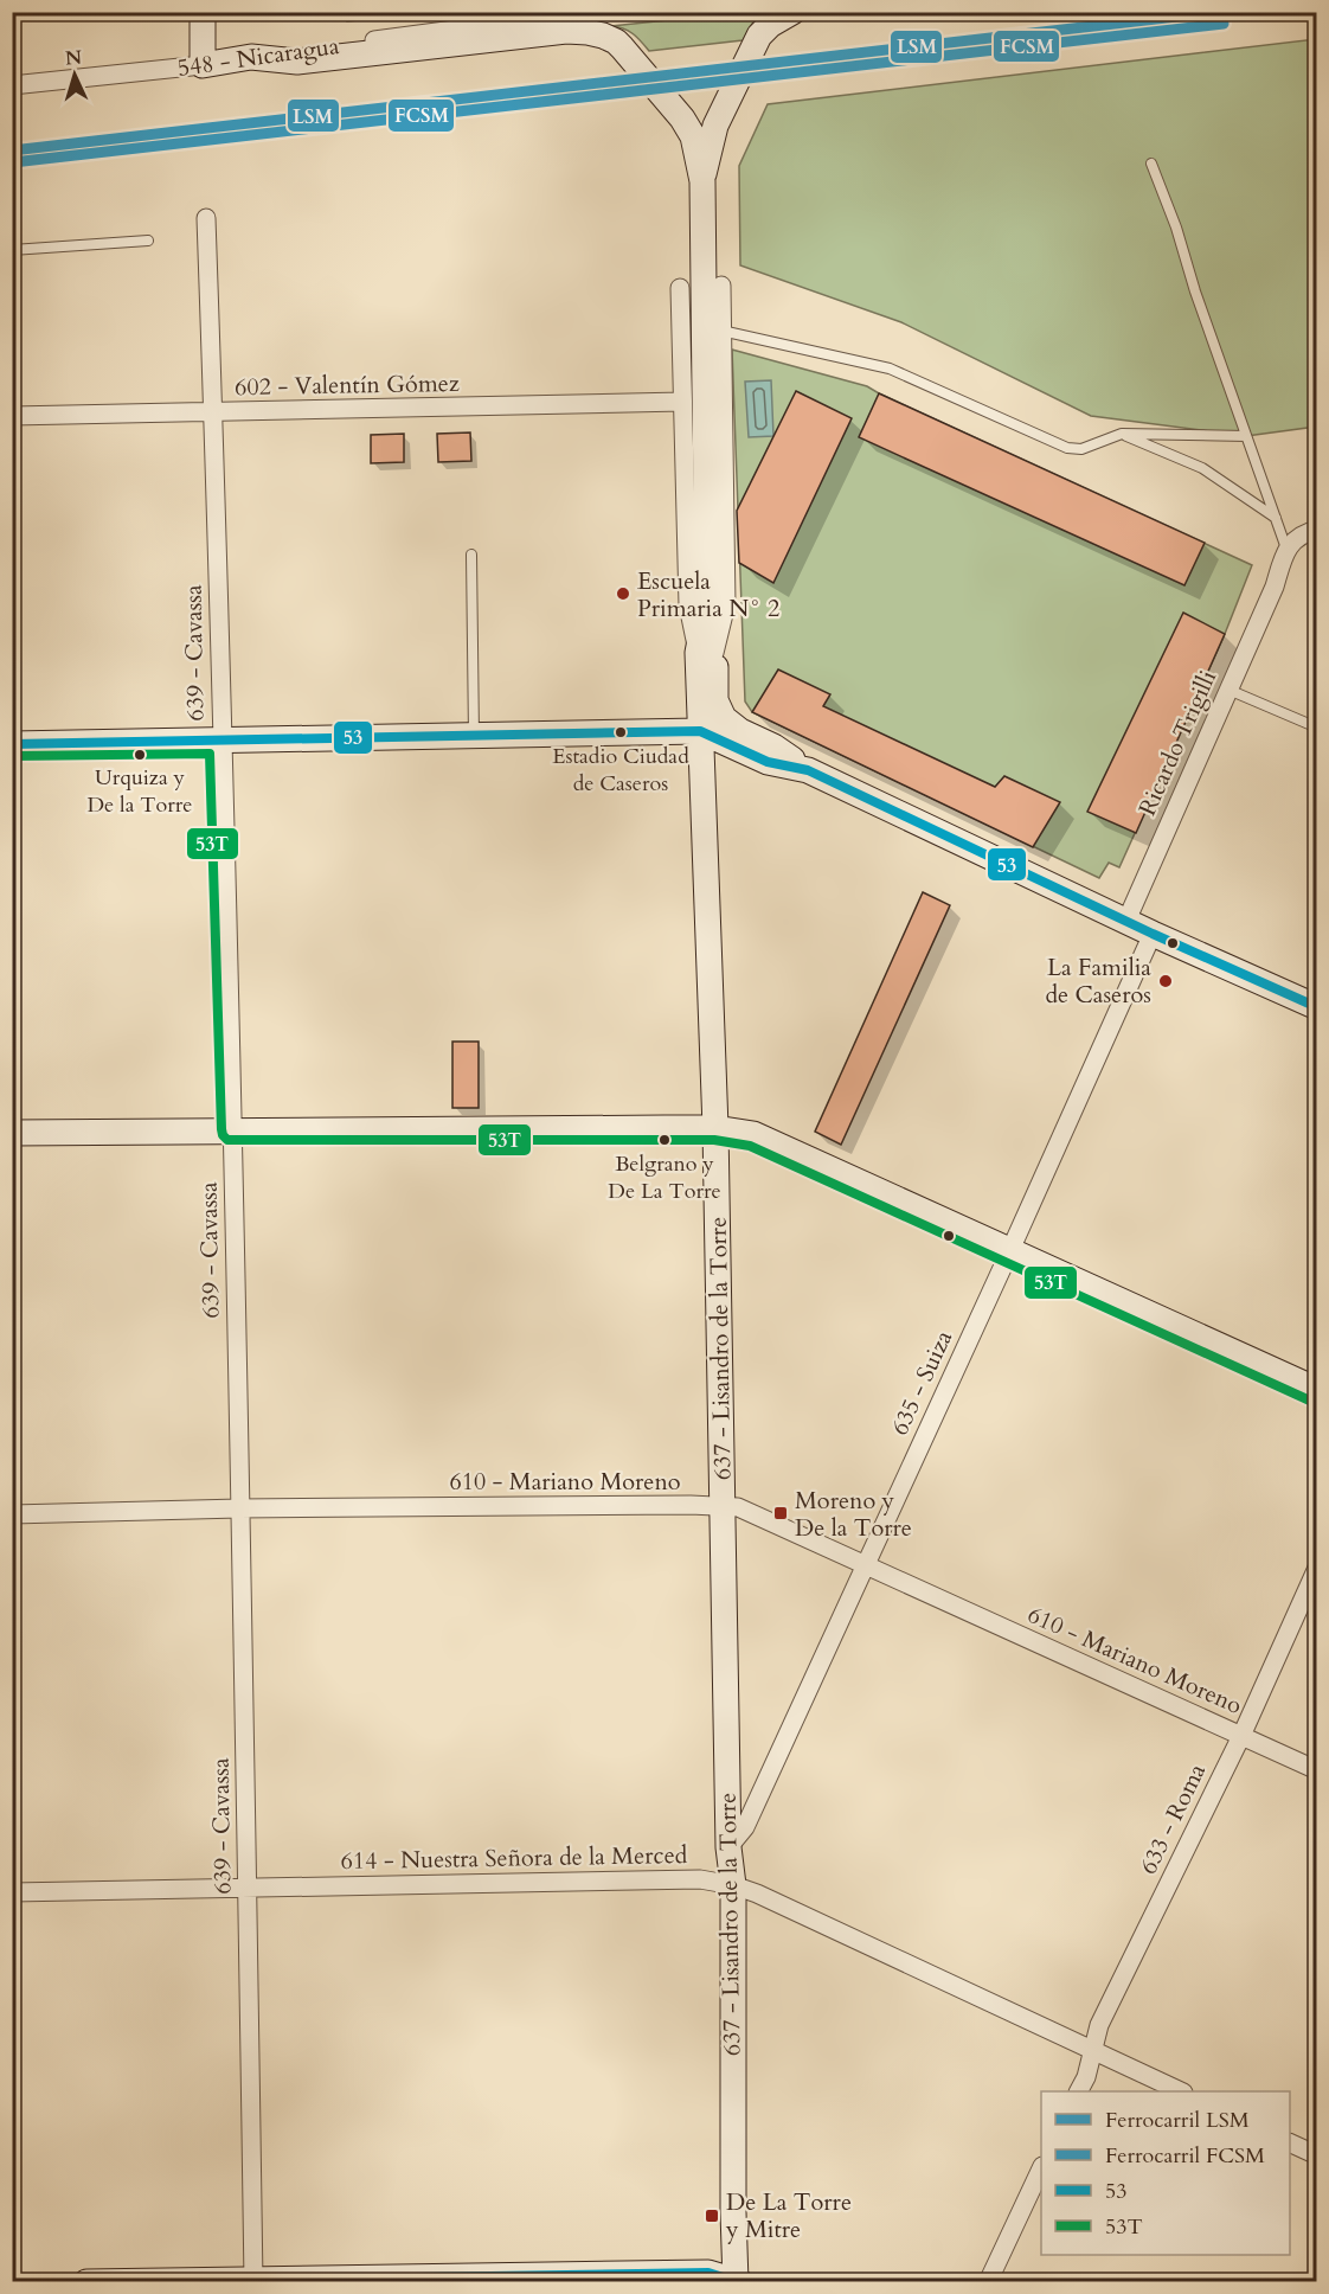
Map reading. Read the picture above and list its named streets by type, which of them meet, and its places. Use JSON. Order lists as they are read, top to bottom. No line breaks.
{"streets":{"street":["548 - Nicaragua","602 - Valentín Gómez","639 - Cavassa","Ricardo Trigilli","637 - Lisandro de la Torre","635 - Suiza","610 - Mariano Moreno","633 - Roma","614 - Nuestra Señora de la Merced"]},"crossings":[["602 - Valentín Gómez","639 - Cavassa"],["602 - Valentín Gómez","637 - Lisandro de la Torre"],["639 - Cavassa","610 - Mariano Moreno"],["639 - Cavassa","614 - Nuestra Señora de la Merced"],["637 - Lisandro de la Torre","635 - Suiza"],["637 - Lisandro de la Torre","610 - Mariano Moreno"],["637 - Lisandro de la Torre","614 - Nuestra Señora de la Merced"],["635 - Suiza","610 - Mariano Moreno"],["610 - Mariano Moreno","633 - Roma"],["633 - Roma","614 - Nuestra Señora de la Merced"]],"places":{"other":["Escuela Primaria N° 2","Estadio Ciudad de Caseros","Urquiza y De la Torre","La Familia de Caseros","Belgrano y De La Torre"],"transit":["Moreno y De la Torre","De La Torre y Mitre"]},"lines":["rail line LSM","rail line FCSM","transit line 53","transit line 53T"],"legend":["Ferrocarril LSM","Ferrocarril FCSM","53","53T"],"north":"top"}
